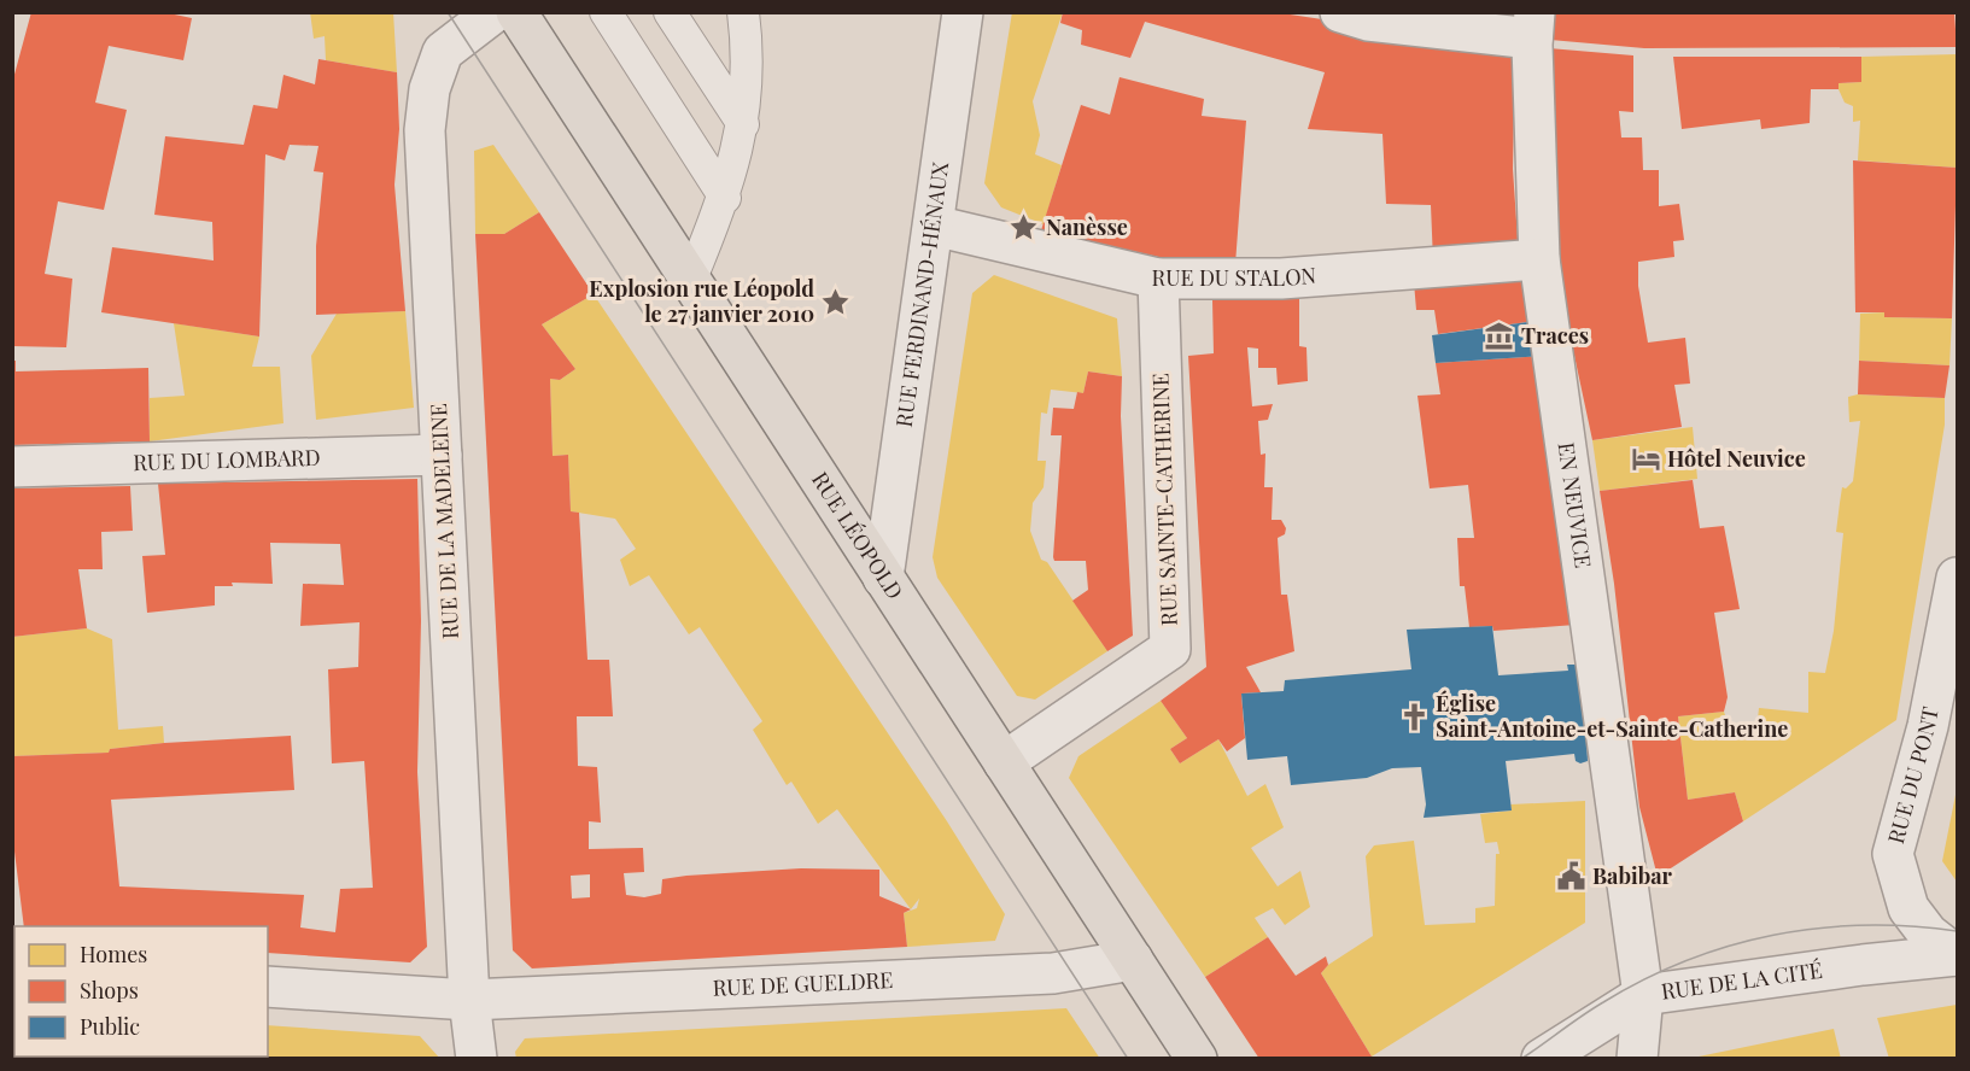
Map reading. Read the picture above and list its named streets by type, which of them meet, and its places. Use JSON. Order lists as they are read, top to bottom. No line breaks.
{"streets":{"main road":["RUE LÉOPOLD"],"street":["RUE DU STALON","RUE FERDINAND-HÉNAUX","RUE DU LOMBARD","RUE SAINTE-CATHERINE","EN NEUVICE","RUE DE LA MADELEINE","RUE DU PONT","RUE DE LA CITÉ","RUE DE GUELDRE"]},"crossings":[["RUE DU STALON","RUE FERDINAND-HÉNAUX"],["RUE DU STALON","RUE SAINTE-CATHERINE"],["RUE DU STALON","EN NEUVICE"],["RUE FERDINAND-HÉNAUX","RUE LÉOPOLD"],["RUE DU LOMBARD","RUE DE LA MADELEINE"],["RUE SAINTE-CATHERINE","RUE LÉOPOLD"],["EN NEUVICE","RUE DE LA CITÉ"],["RUE DE LA MADELEINE","RUE DE GUELDRE"],["RUE LÉOPOLD","RUE DE GUELDRE"],["RUE DU PONT","RUE DE LA CITÉ"]],"places":{"place":["Nanèsse","Explosion rue Léopold le 27 janvier 2010"],"museum":["Traces"],"hotel":["Hôtel Neuvice"],"church":["Église Saint-Antoine-et-Sainte-Catherine"],"public building":["Babibar"]},"legend":["Homes","Shops","Public"]}
